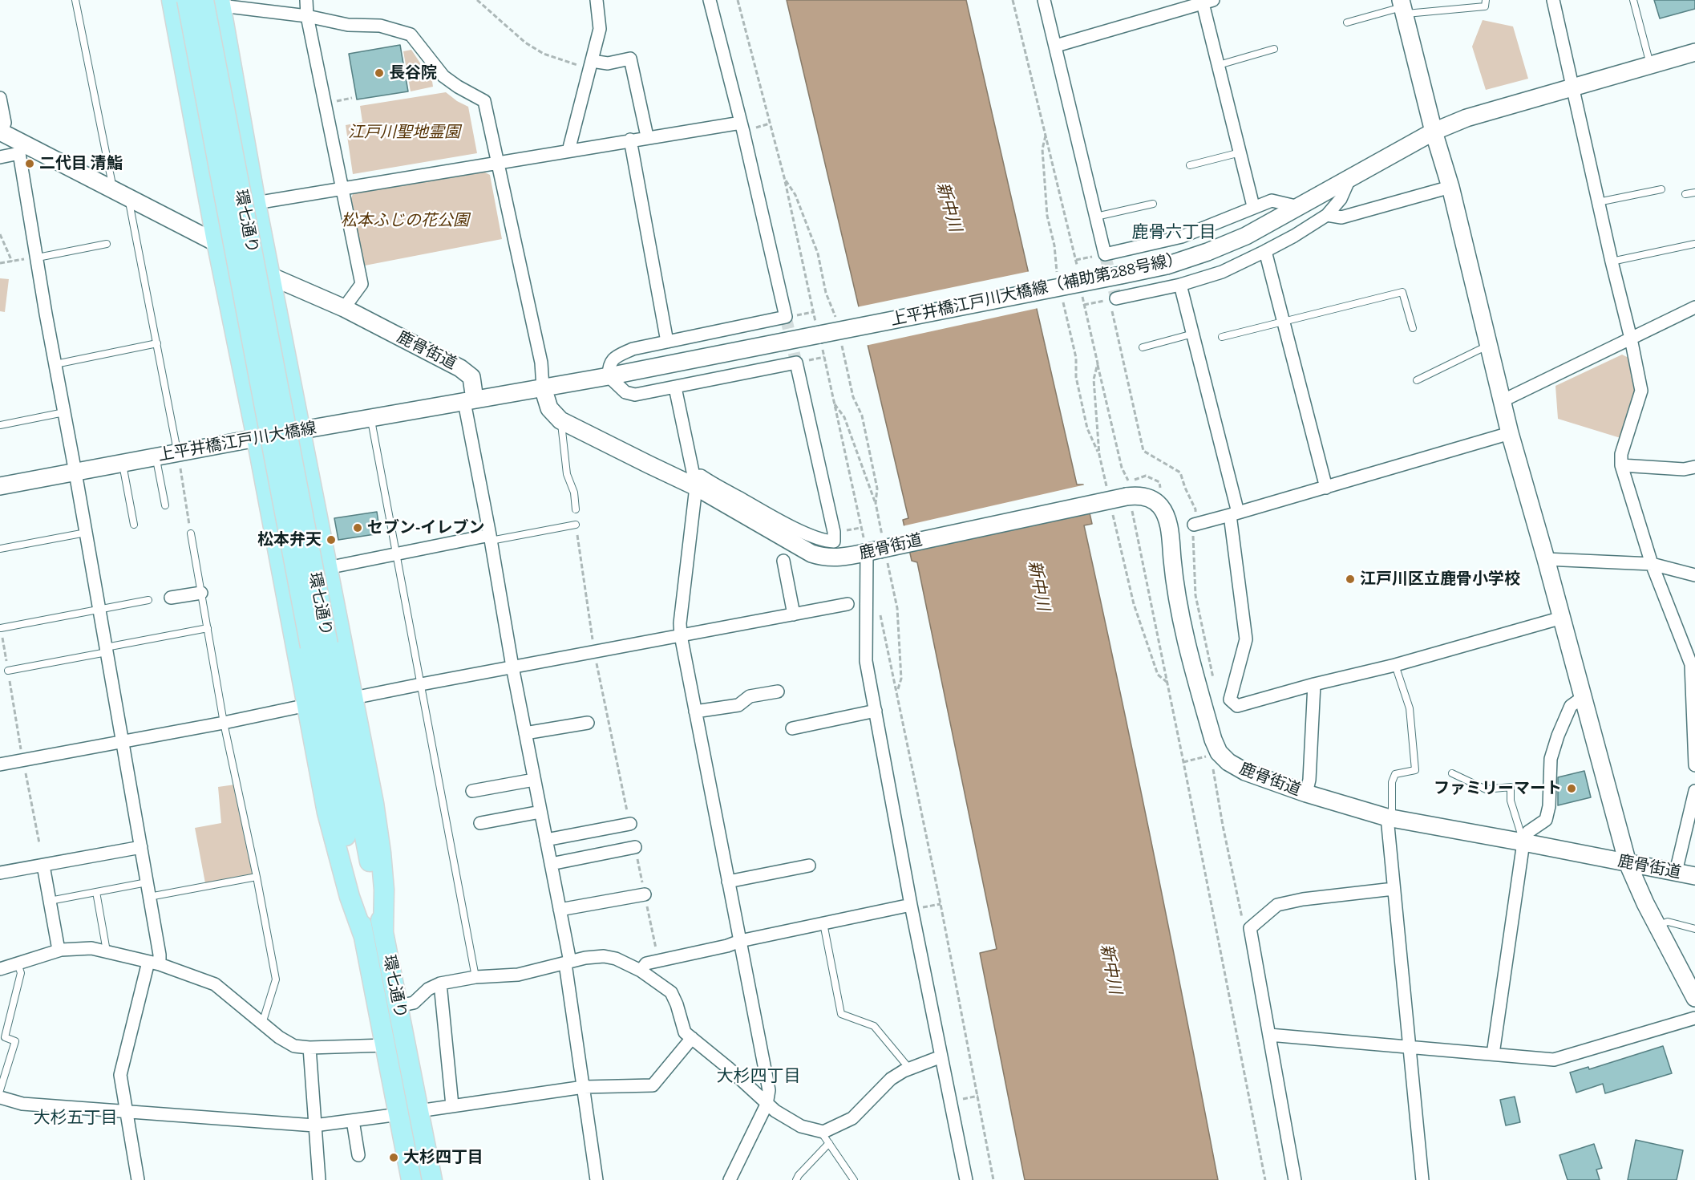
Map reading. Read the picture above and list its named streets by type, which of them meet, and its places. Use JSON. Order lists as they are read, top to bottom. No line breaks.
{"streets":{"main road":["環七通り"],"street":["上平井橋江戸川大橋線（補助第288号線）","鹿骨街道","上平井橋江戸川大橋線"]},"crossings":[["上平井橋江戸川大橋線（補助第288号線）","鹿骨街道"],["鹿骨街道","上平井橋江戸川大橋線"]],"districts":["鹿骨六丁目","大杉四丁目","大杉五丁目"],"water":["新中川"],"parks":["江戸川聖地霊園","松本ふじの花公園"],"places":["長谷院","二代目 清鮨","セブン-イレブン","松本弁天","江戸川区立鹿骨小学校","ファミリーマート","大杉四丁目"]}
